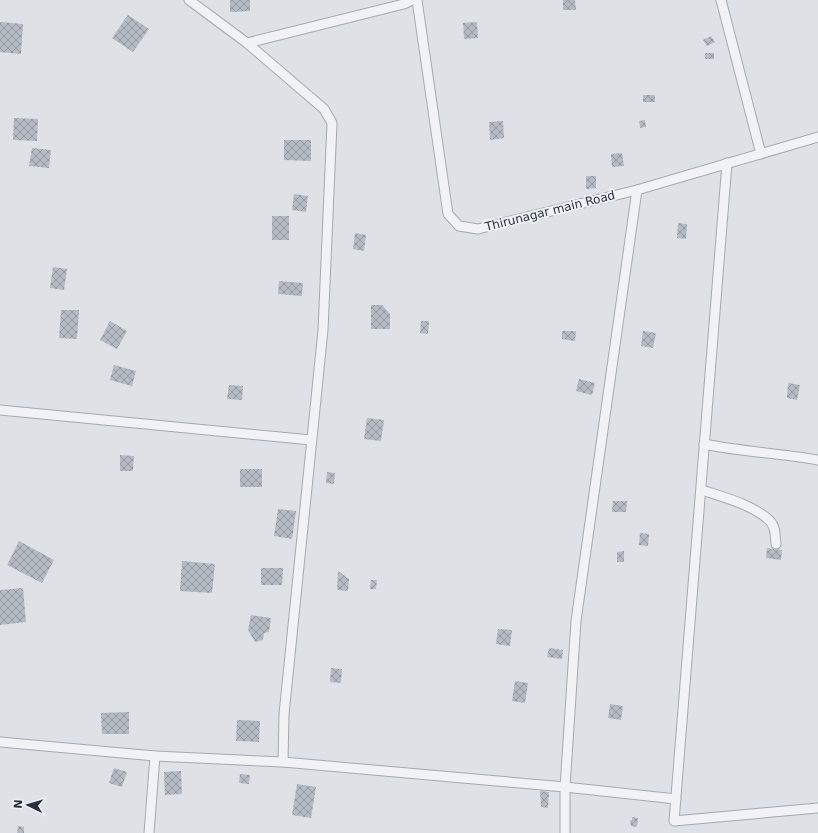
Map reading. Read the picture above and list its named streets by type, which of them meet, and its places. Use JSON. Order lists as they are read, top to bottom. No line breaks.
{"streets":{"street":["Thirunagar main Road"]},"north":"left"}
